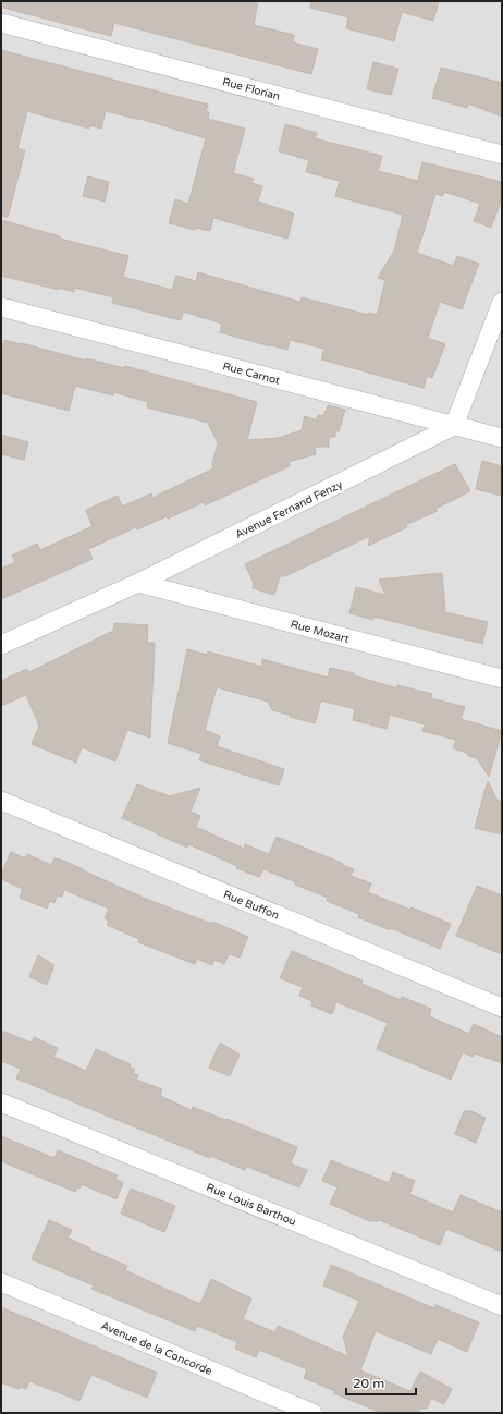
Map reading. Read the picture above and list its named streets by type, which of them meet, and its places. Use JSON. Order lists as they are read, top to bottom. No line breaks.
{"streets":{"street":["Rue Florian","Rue Carnot","Avenue Fernand Fenzy","Rue Mozart","Rue Buffon","Rue Louis Barthou","Avenue de la Concorde"]},"crossings":[["Rue Carnot","Avenue Fernand Fenzy"],["Avenue Fernand Fenzy","Rue Mozart"]],"scale_bar":"20 m"}
